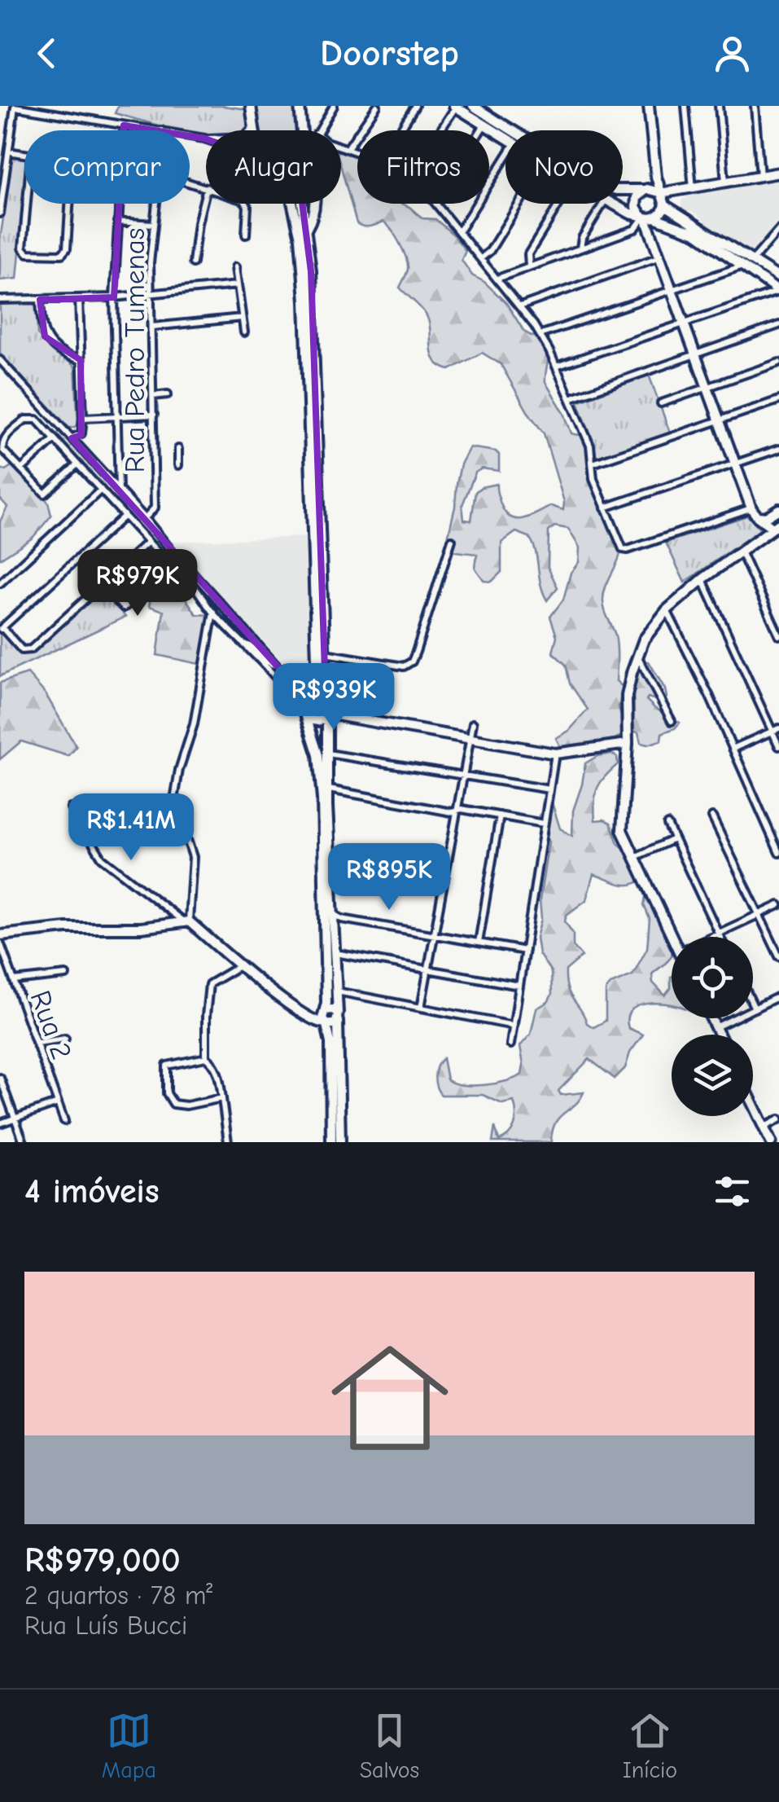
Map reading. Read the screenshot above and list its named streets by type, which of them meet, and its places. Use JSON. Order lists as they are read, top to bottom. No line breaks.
{"streets":{"street":["Rua Pedro Tumenas","Rua 2"]},"page":{"header":"Doorstep","chip":["Comprar","Alugar","Filtros","Novo"],"price":["R$979K","R$939K","R$1.41M","R$895K"],"heading":"4 imóveis","list":[{"name":"R$979,000","note":"2 quartos · 78 m² · Rua Luís Bucci"}],"tabs":["Mapa","Salvos","Início"]}}
